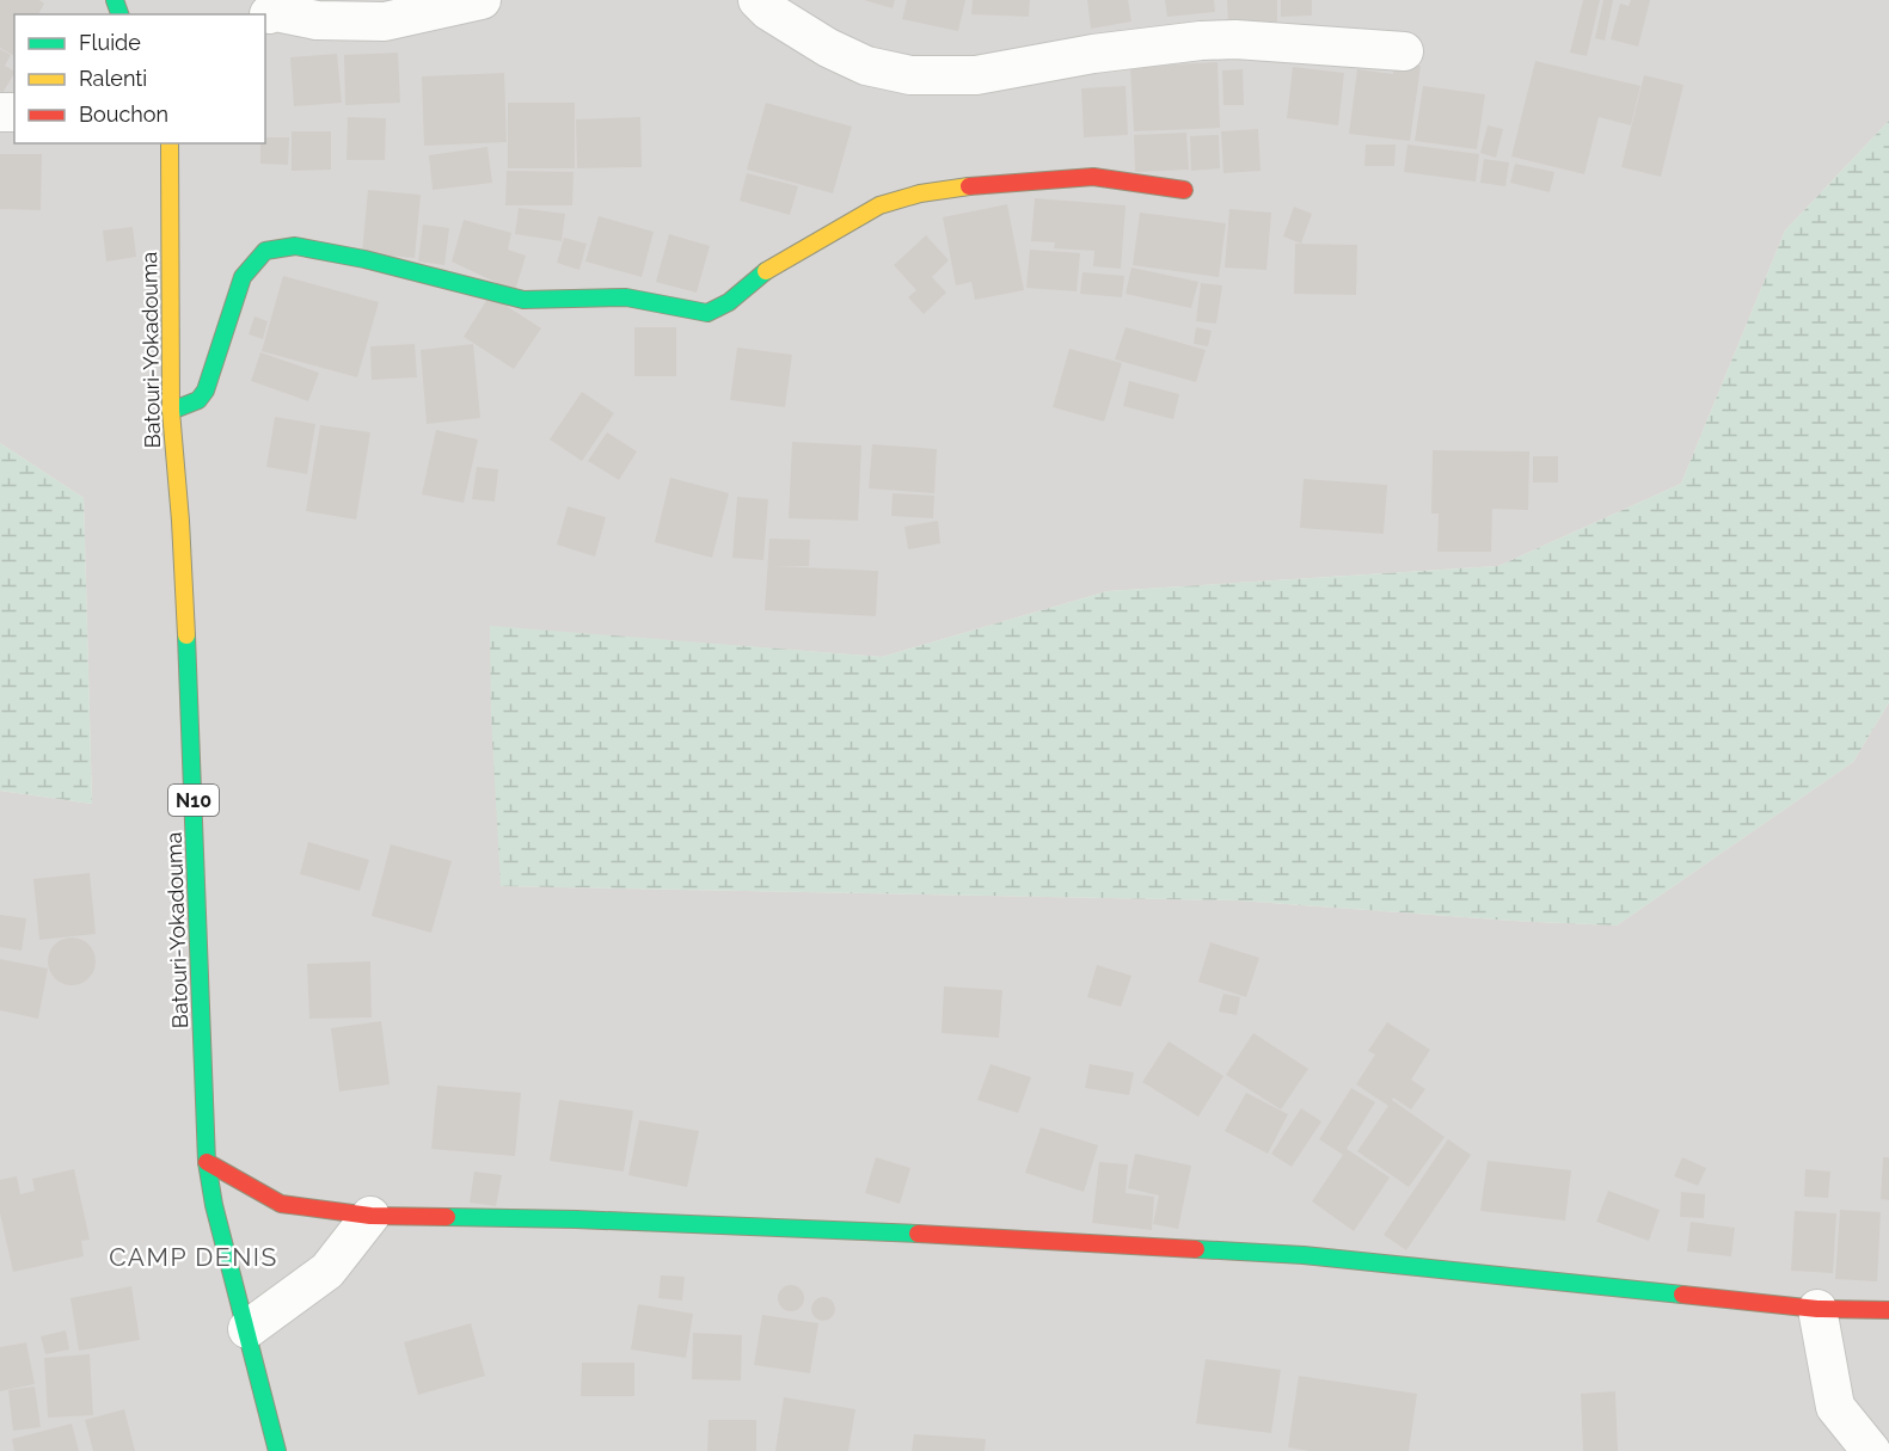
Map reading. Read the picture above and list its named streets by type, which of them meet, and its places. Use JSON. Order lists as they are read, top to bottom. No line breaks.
{"streets":{"main road":["Batouri-Yokadouma","N10"]},"districts":["CAMP DENIS"],"legend":["Fluide","Ralenti","Bouchon"]}
